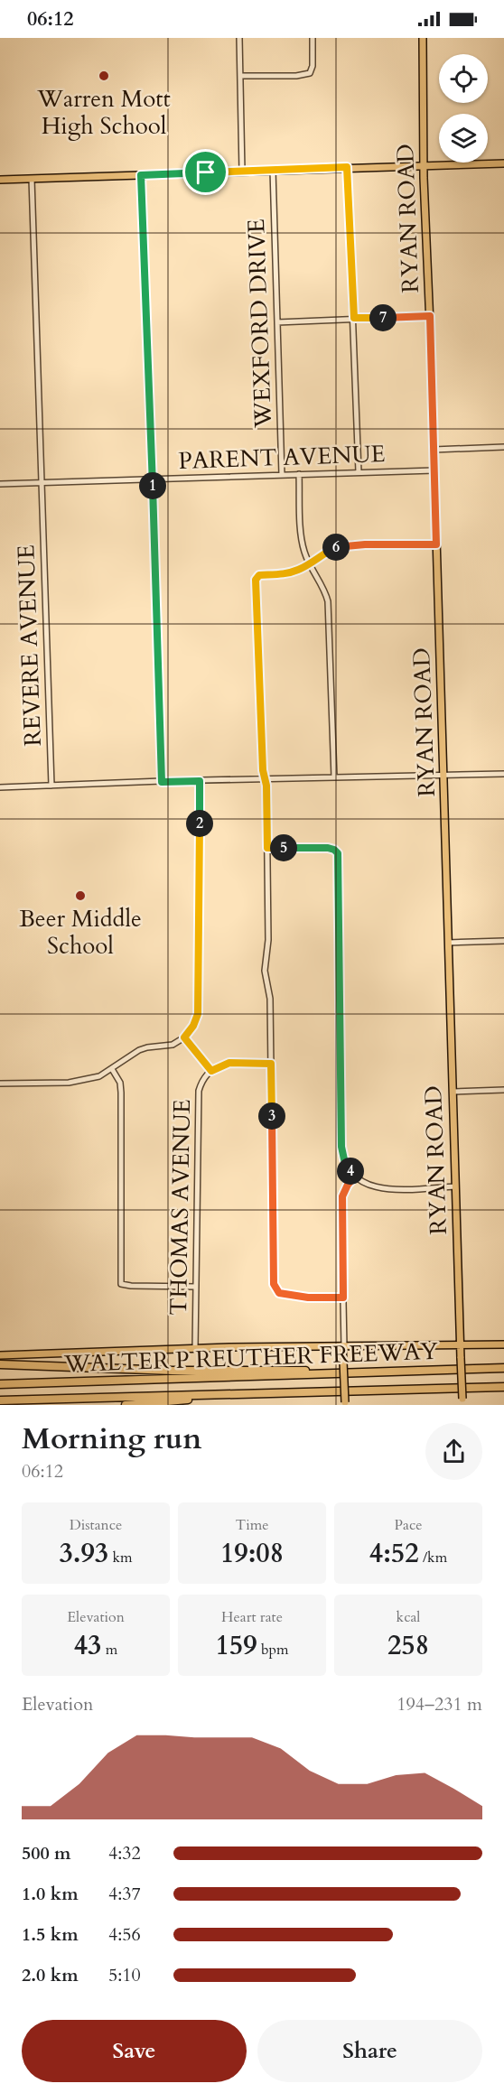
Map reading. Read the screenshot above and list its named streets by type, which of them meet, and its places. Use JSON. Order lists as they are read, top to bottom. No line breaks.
{"streets":{"highway":["WALTER P REUTHER FREEWAY"],"main road":["RYAN ROAD"],"street":["WEXFORD DRIVE","PARENT AVENUE","REVERE AVENUE","THOMAS AVENUE"]},"crossings":[["RYAN ROAD","PARENT AVENUE"],["WEXFORD DRIVE","PARENT AVENUE"],["PARENT AVENUE","REVERE AVENUE"]],"places":["Warren Mott High School","Beer Middle School"],"page":{"status":"06:12","pins":["7","1","6","2","5","3","4"],"heading":["Morning run","06:12"],"stats":[["Distance","3.93 km"],["Time","19:08"],["Pace","4:52 /km"],["Elevation","43 m"],["Heart rate","159 bpm"],["kcal","258"]],"chart":["Elevation","194–231 m"],"list":[{"name":"500 m","note":"4:32"},{"name":"1.0 km","note":"4:37"},{"name":"1.5 km","note":"4:56"},{"name":"2.0 km","note":"5:10"}],"buttons":["Save","Share"]}}
